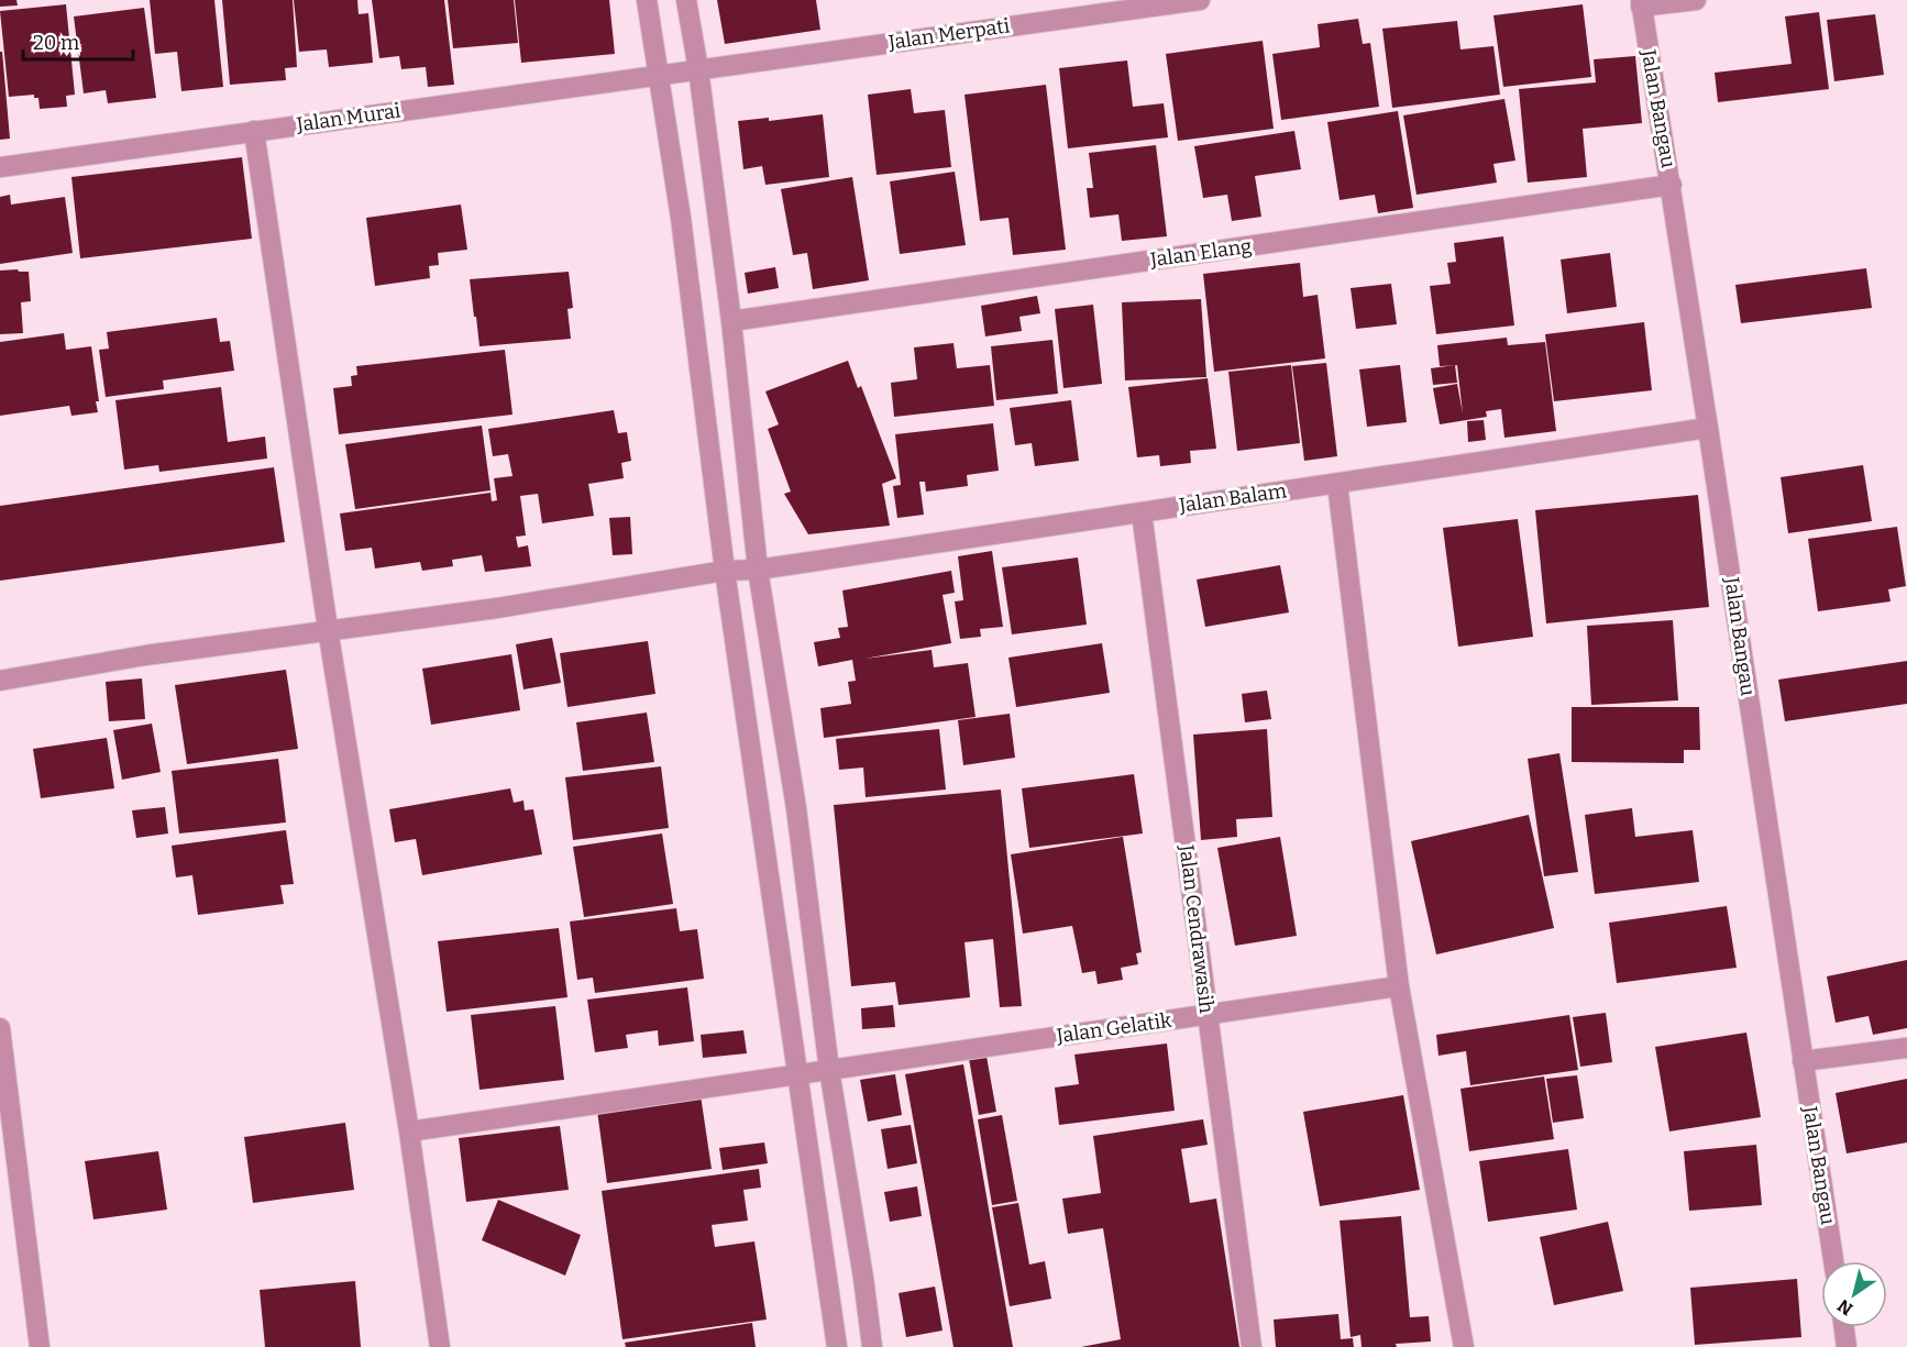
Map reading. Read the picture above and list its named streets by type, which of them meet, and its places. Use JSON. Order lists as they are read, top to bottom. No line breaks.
{"streets":{"street":["Jalan Merpati","Jalan Bangau","Jalan Murai","Jalan Elang","Jalan Balam","Jalan Cendrawasih","Jalan Gelatik"]},"crossings":[["Jalan Merpati","Jalan Murai"],["Jalan Bangau","Jalan Elang"],["Jalan Bangau","Jalan Balam"],["Jalan Balam","Jalan Cendrawasih"],["Jalan Cendrawasih","Jalan Gelatik"]],"scale_bar":"20 m","north":"bottom left"}
